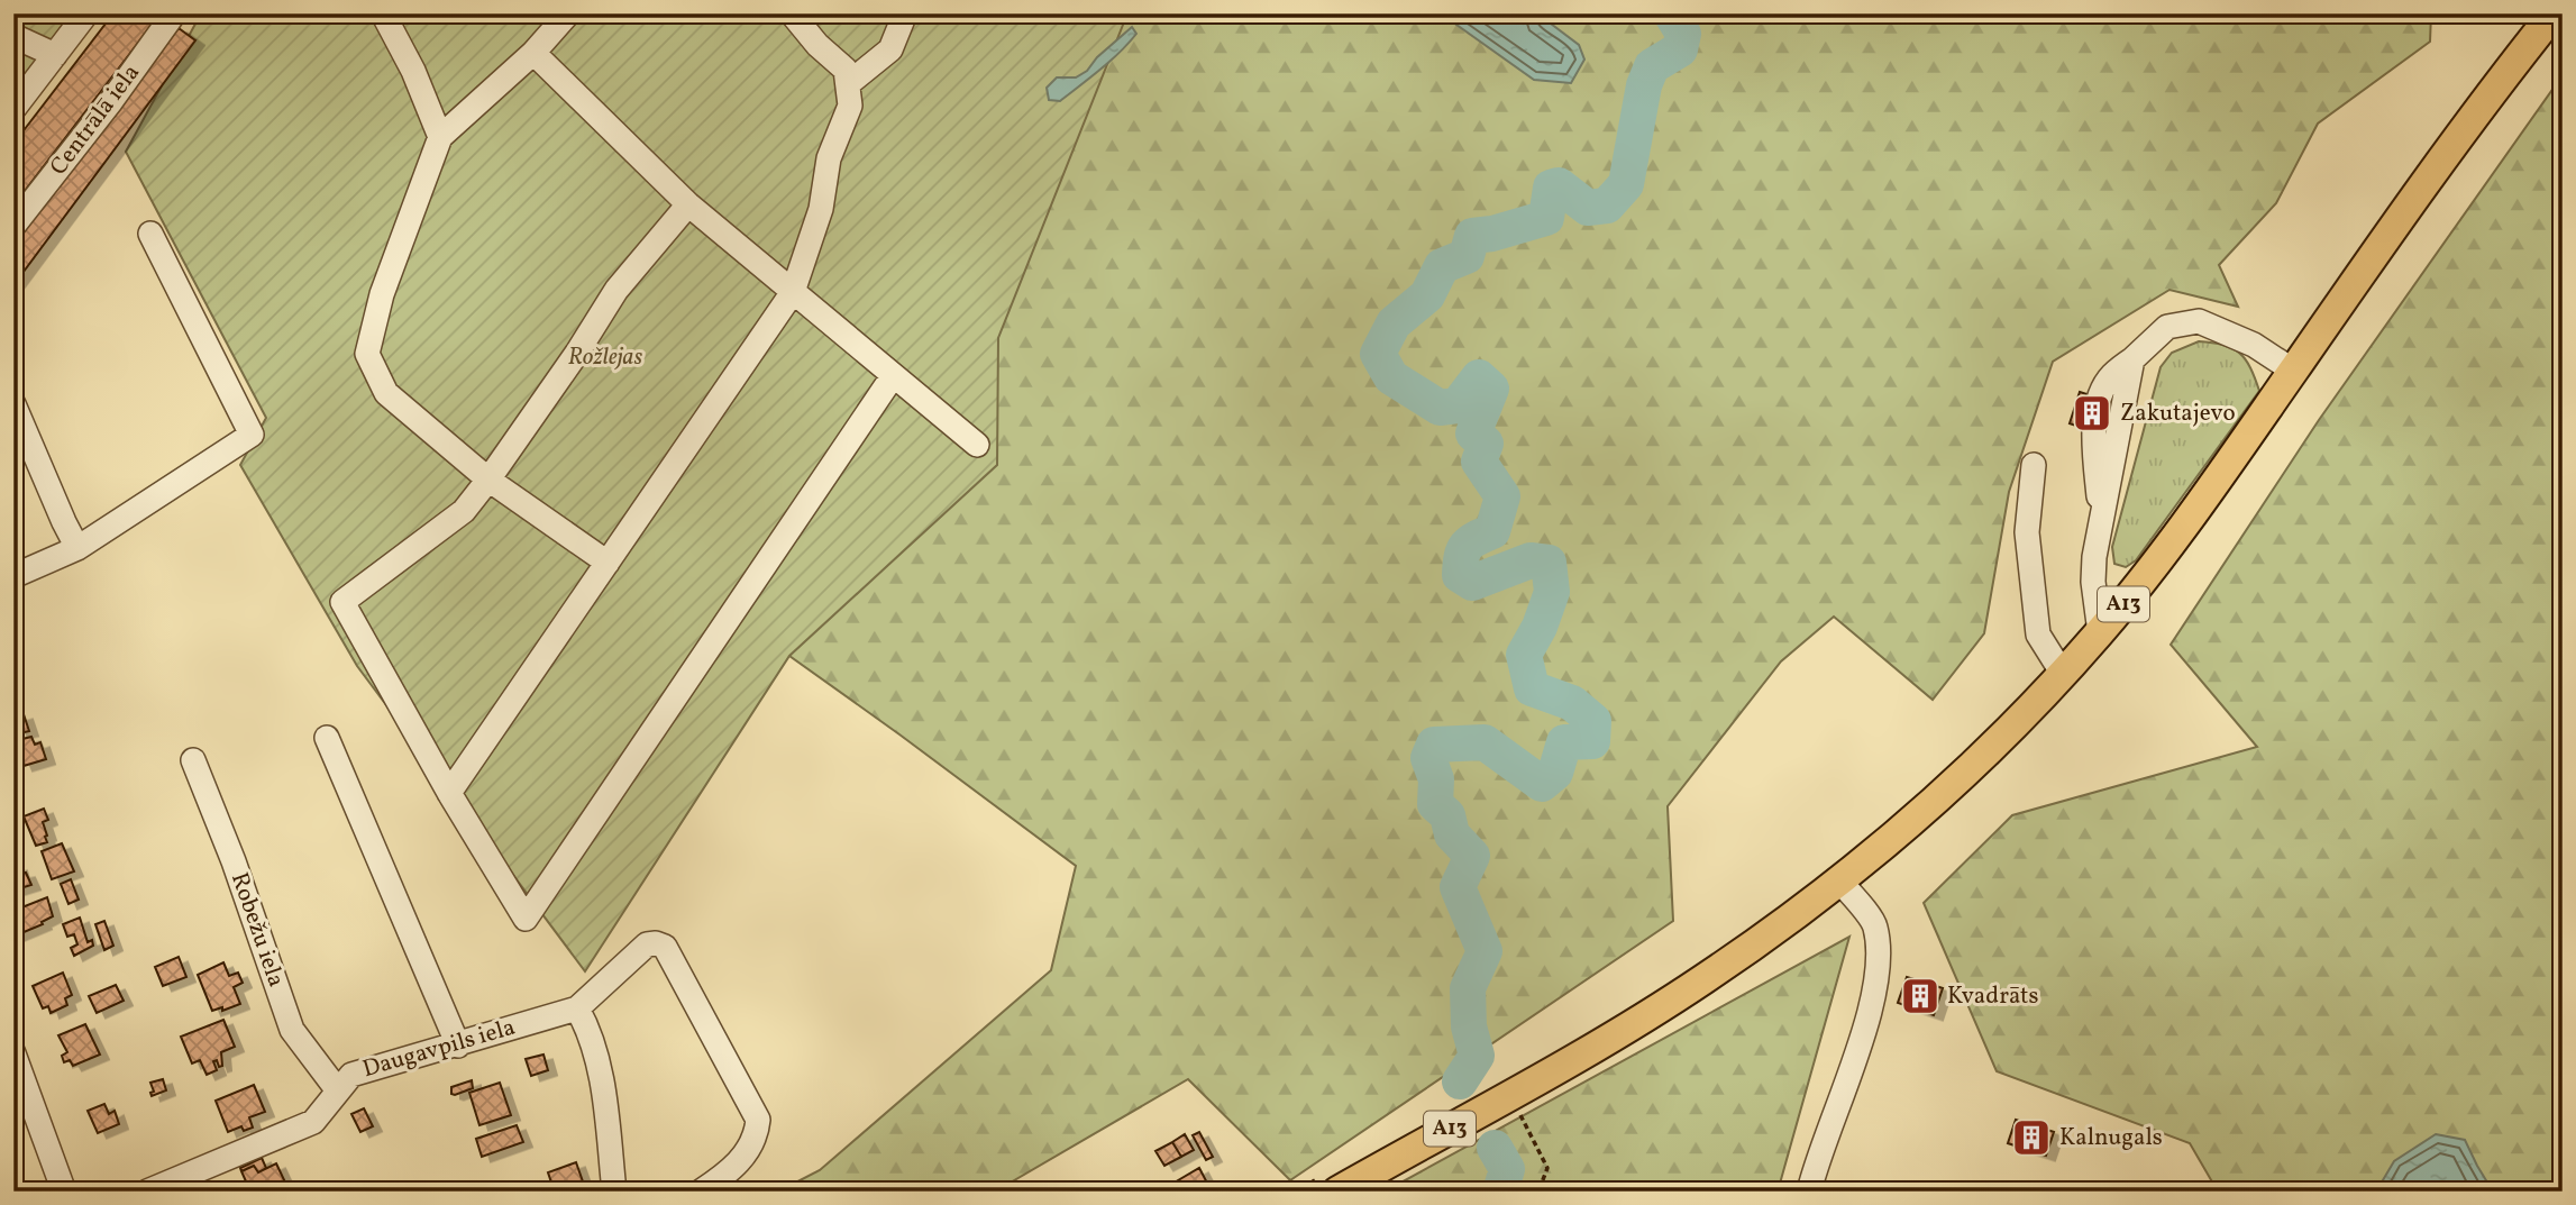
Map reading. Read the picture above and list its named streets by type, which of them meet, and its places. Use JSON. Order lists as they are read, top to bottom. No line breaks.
{"streets":{"main road":["A13"],"street":["Centrālā iela","Robežu iela","Daugavpils iela"]},"crossings":[["Robežu iela","Daugavpils iela"]],"parks":["Rožlejas"],"places":{"building":["Zakutajevo","Kvadrāts","Kalnugals"]}}
